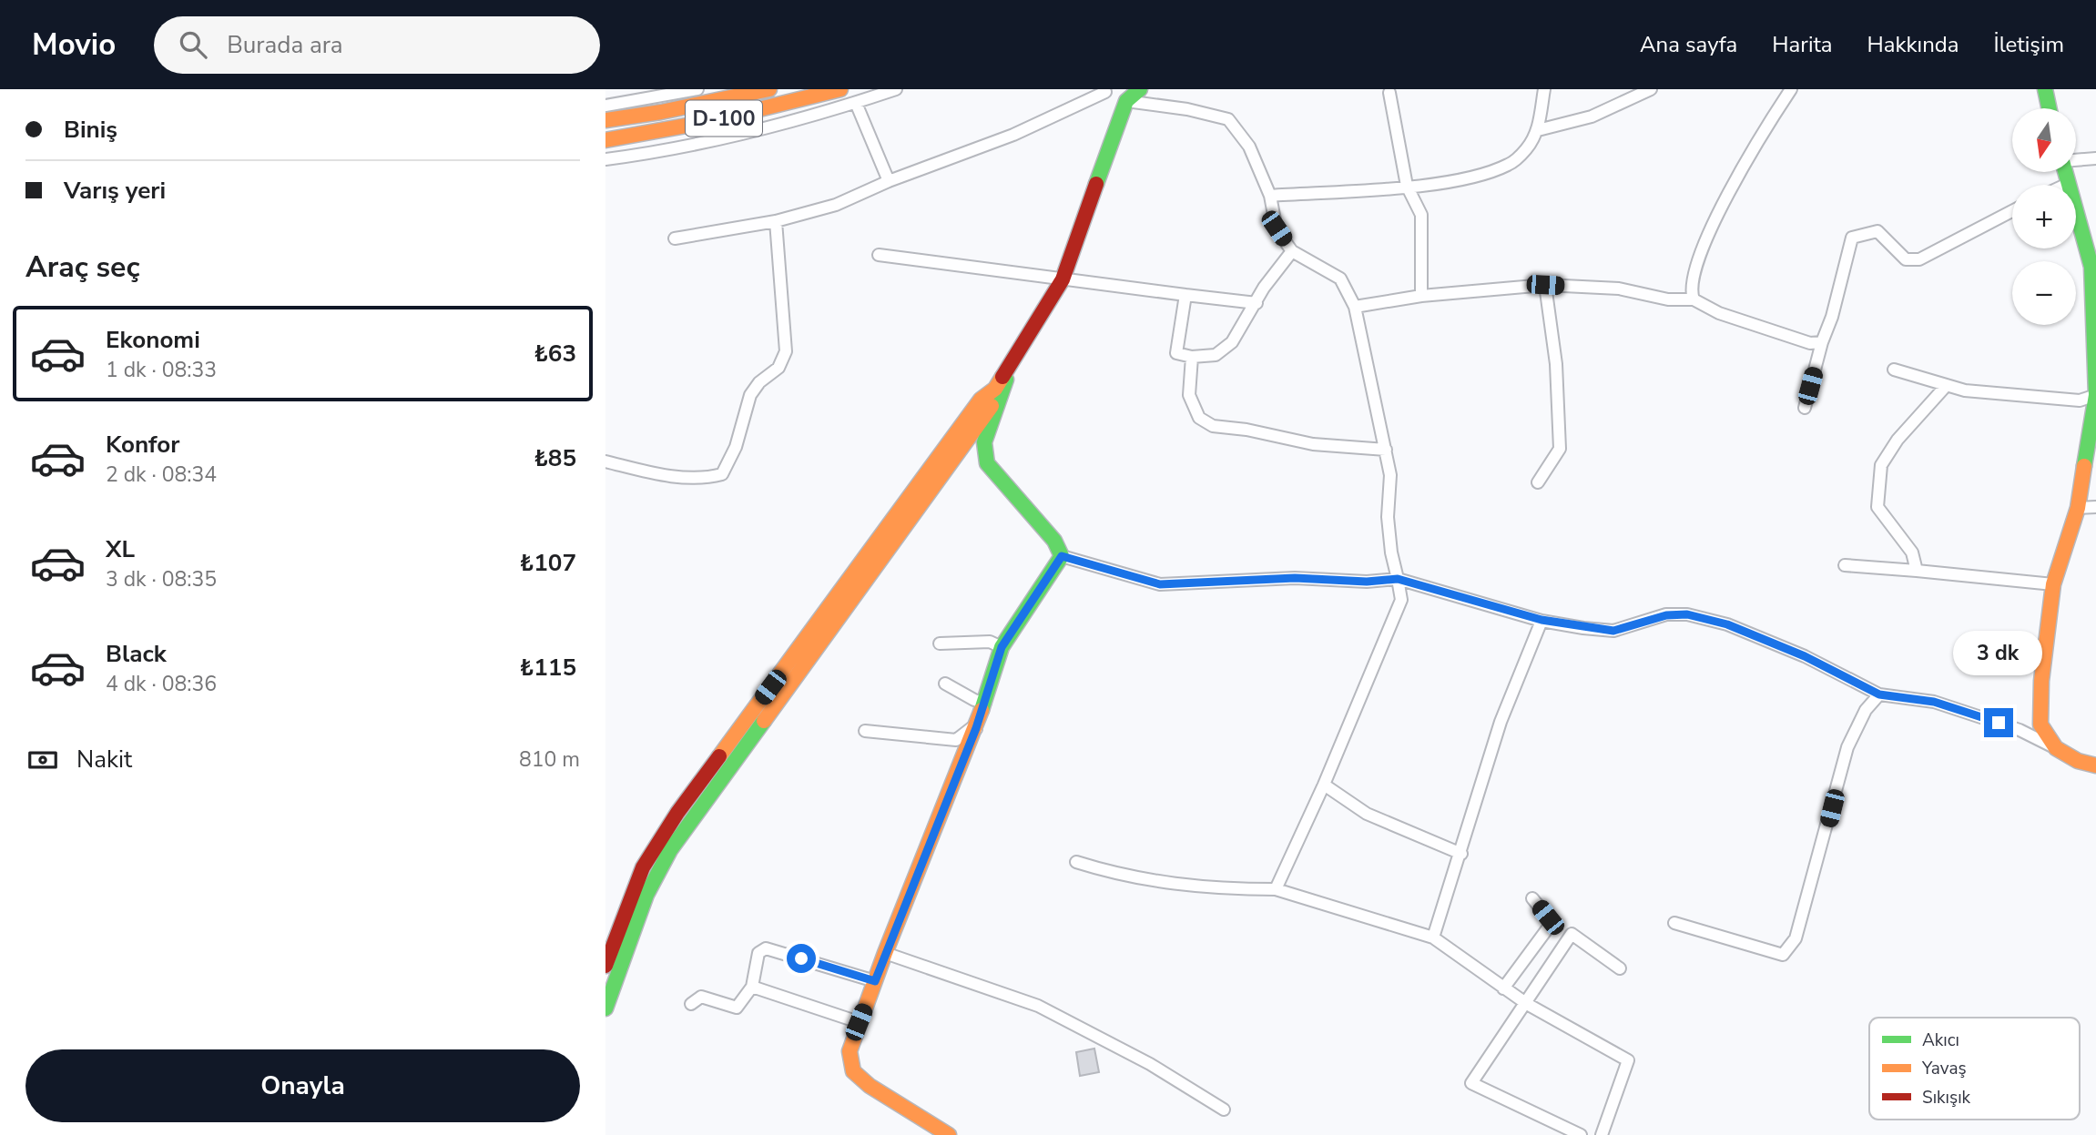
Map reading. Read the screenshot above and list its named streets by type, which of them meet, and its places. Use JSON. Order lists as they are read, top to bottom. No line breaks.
{"streets":{"main road":["D-100"]},"legend":["Akıcı","Yavaş","Sıkışık"],"north":"bottom","page":{"header":"Movio","search":"Burada ara","nav":["Ana sayfa","Harita","Hakkında","İletişim"],"banner":["Biniş","Varış yeri"],"map_buttons":["+","−"],"heading":"Araç seç","list":[{"name":"Ekonomi","note":"1 dk · 08:33","value":"₺63"},{"name":"Konfor","note":"2 dk · 08:34","value":"₺85"},{"name":"XL","note":"3 dk · 08:35","value":"₺107"},{"name":"Black","note":"4 dk · 08:36","value":"₺115"}],"bubble":"3 dk","pay":["Nakit","810 m"],"buttons":"Onayla"}}
